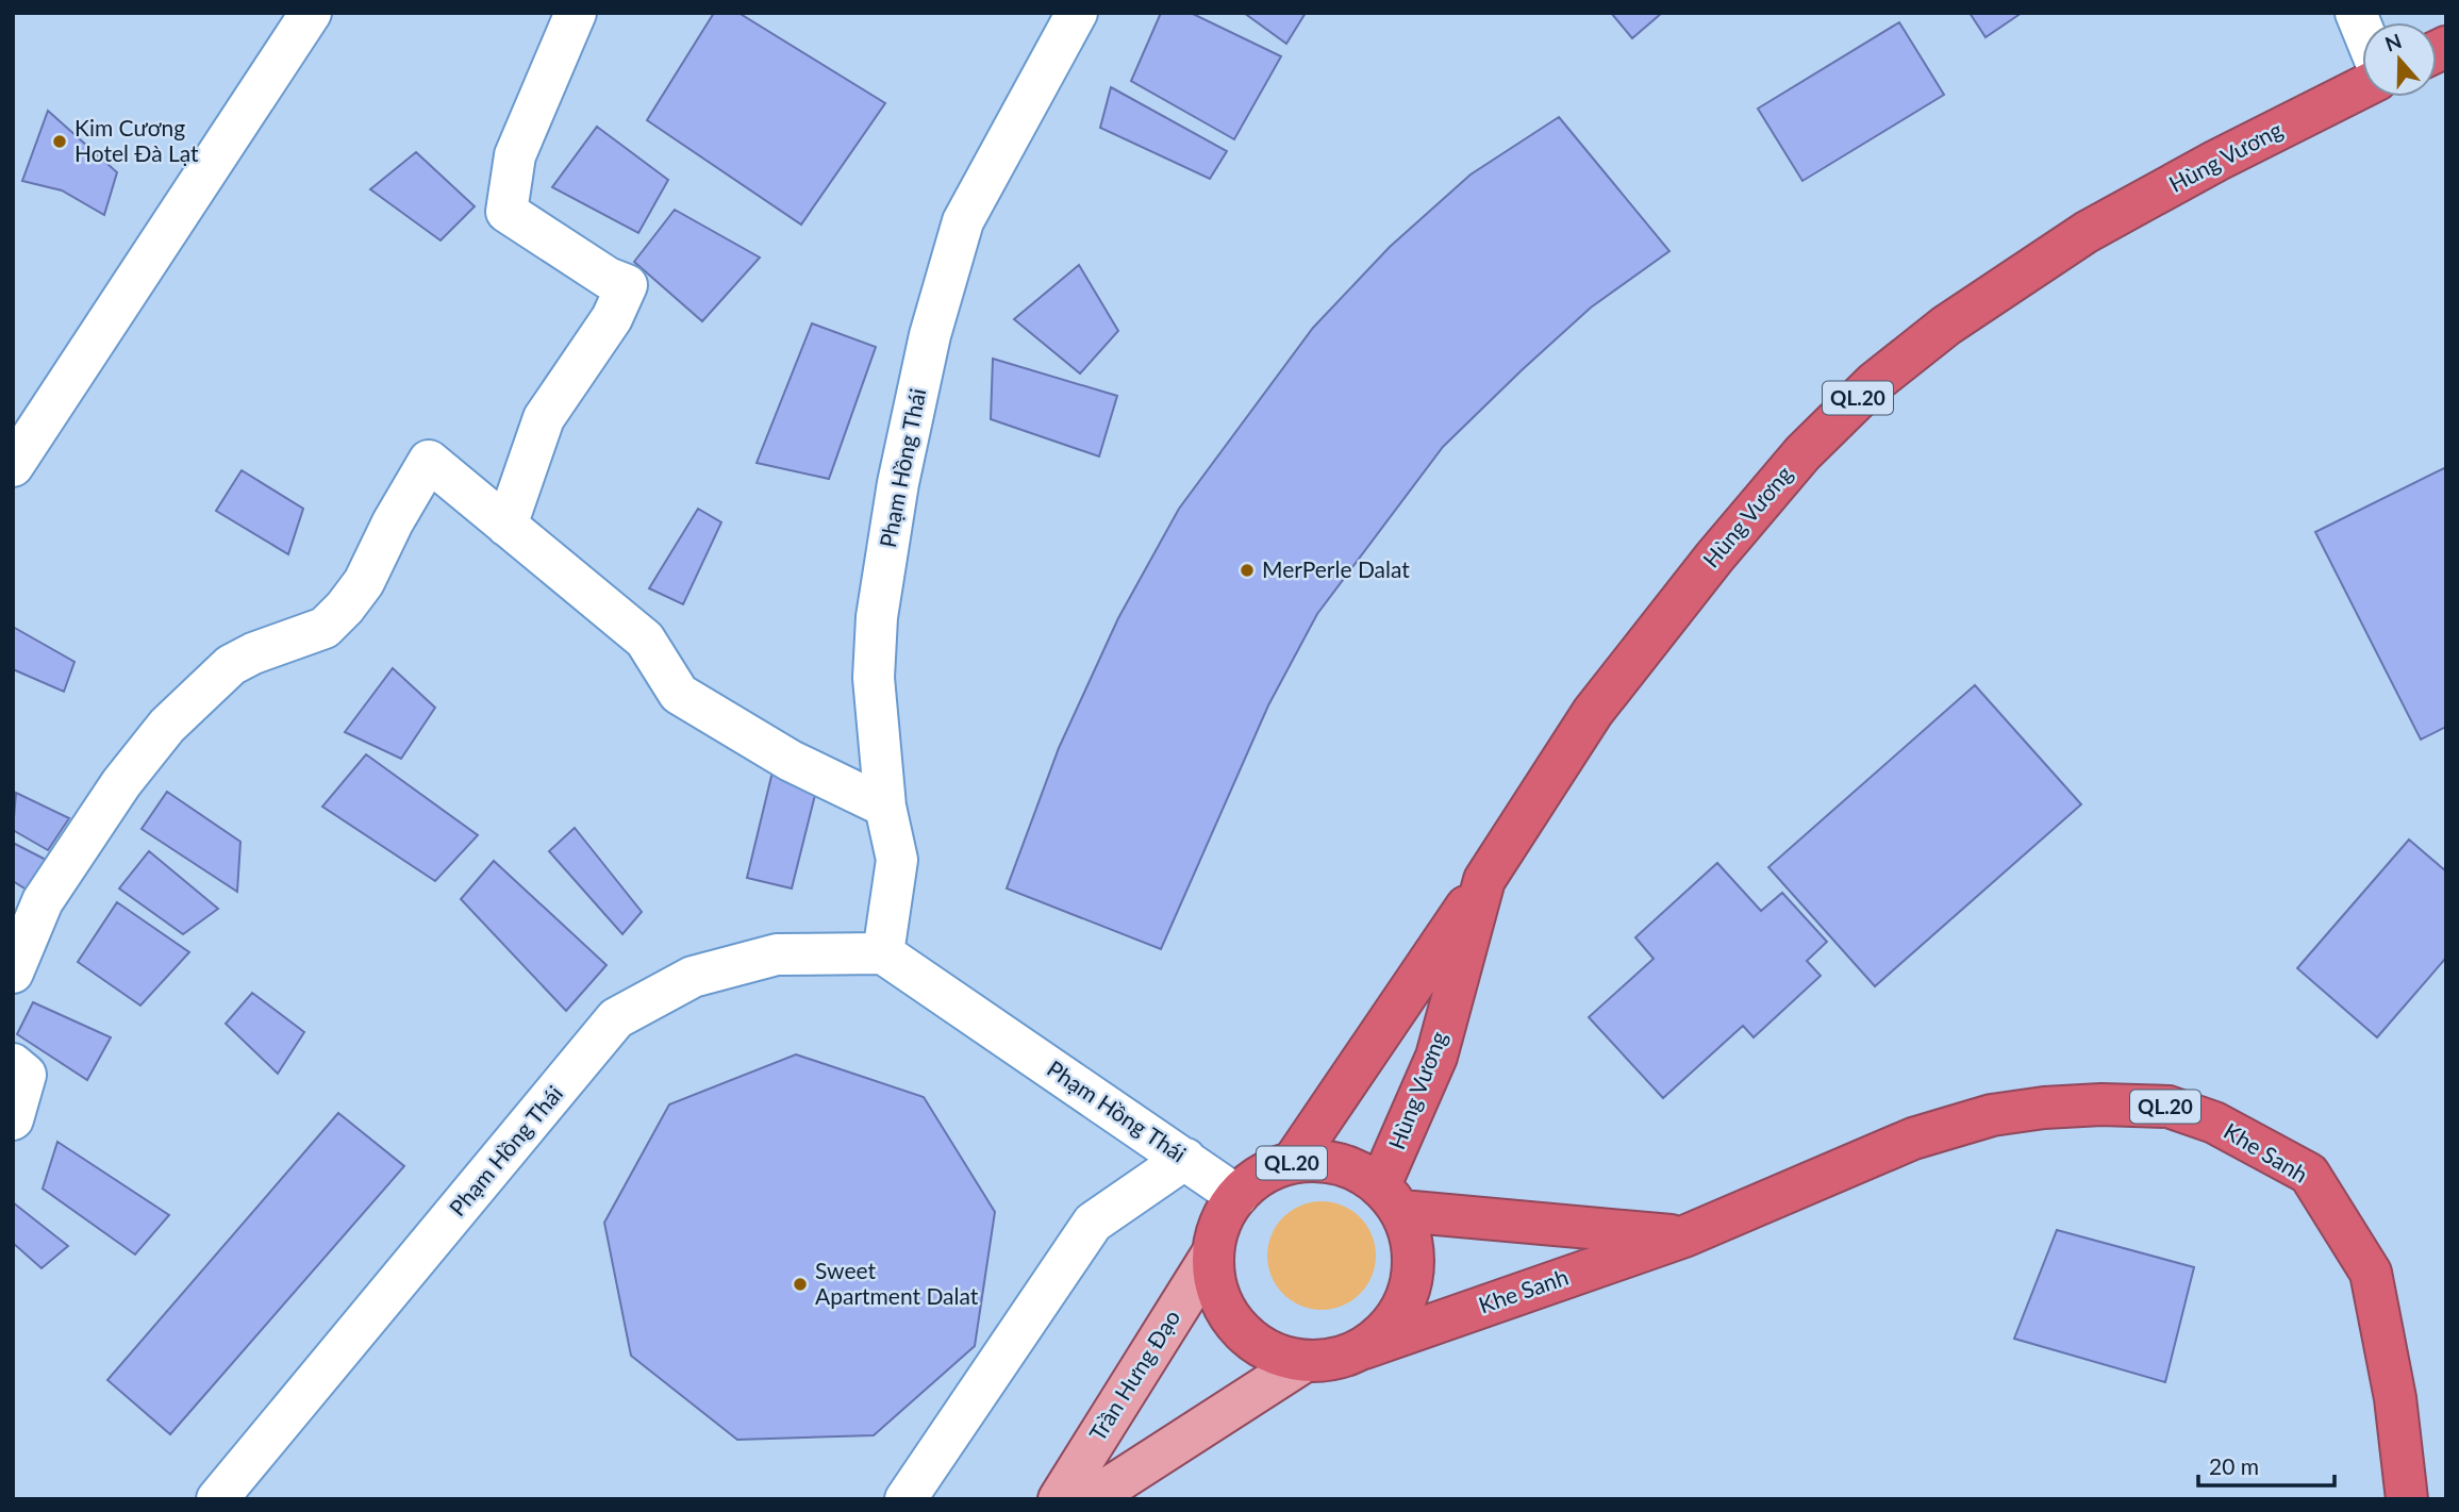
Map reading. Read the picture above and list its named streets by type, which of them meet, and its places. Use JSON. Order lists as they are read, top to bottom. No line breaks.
{"streets":{"highway":["Hùng Vương","QL.20","Khe Sanh"],"main road":["Trần Hưng Đạo"],"street":["Phạm Hồng Thái"]},"crossings":[["Hùng Vương","QL.20"],["Hùng Vương","Phạm Hồng Thái"],["Hùng Vương","Khe Sanh"],["Hùng Vương","Trần Hưng Đạo"],["QL.20","Phạm Hồng Thái"],["QL.20","Khe Sanh"],["QL.20","Trần Hưng Đạo"],["Phạm Hồng Thái","Khe Sanh"],["Phạm Hồng Thái","Trần Hưng Đạo"],["Khe Sanh","Trần Hưng Đạo"]],"places":["Kim Cương Hotel Đà Lạt","MerPerle Dalat","Sweet Apartment Dalat"],"scale_bar":"20 m","north":"top"}
